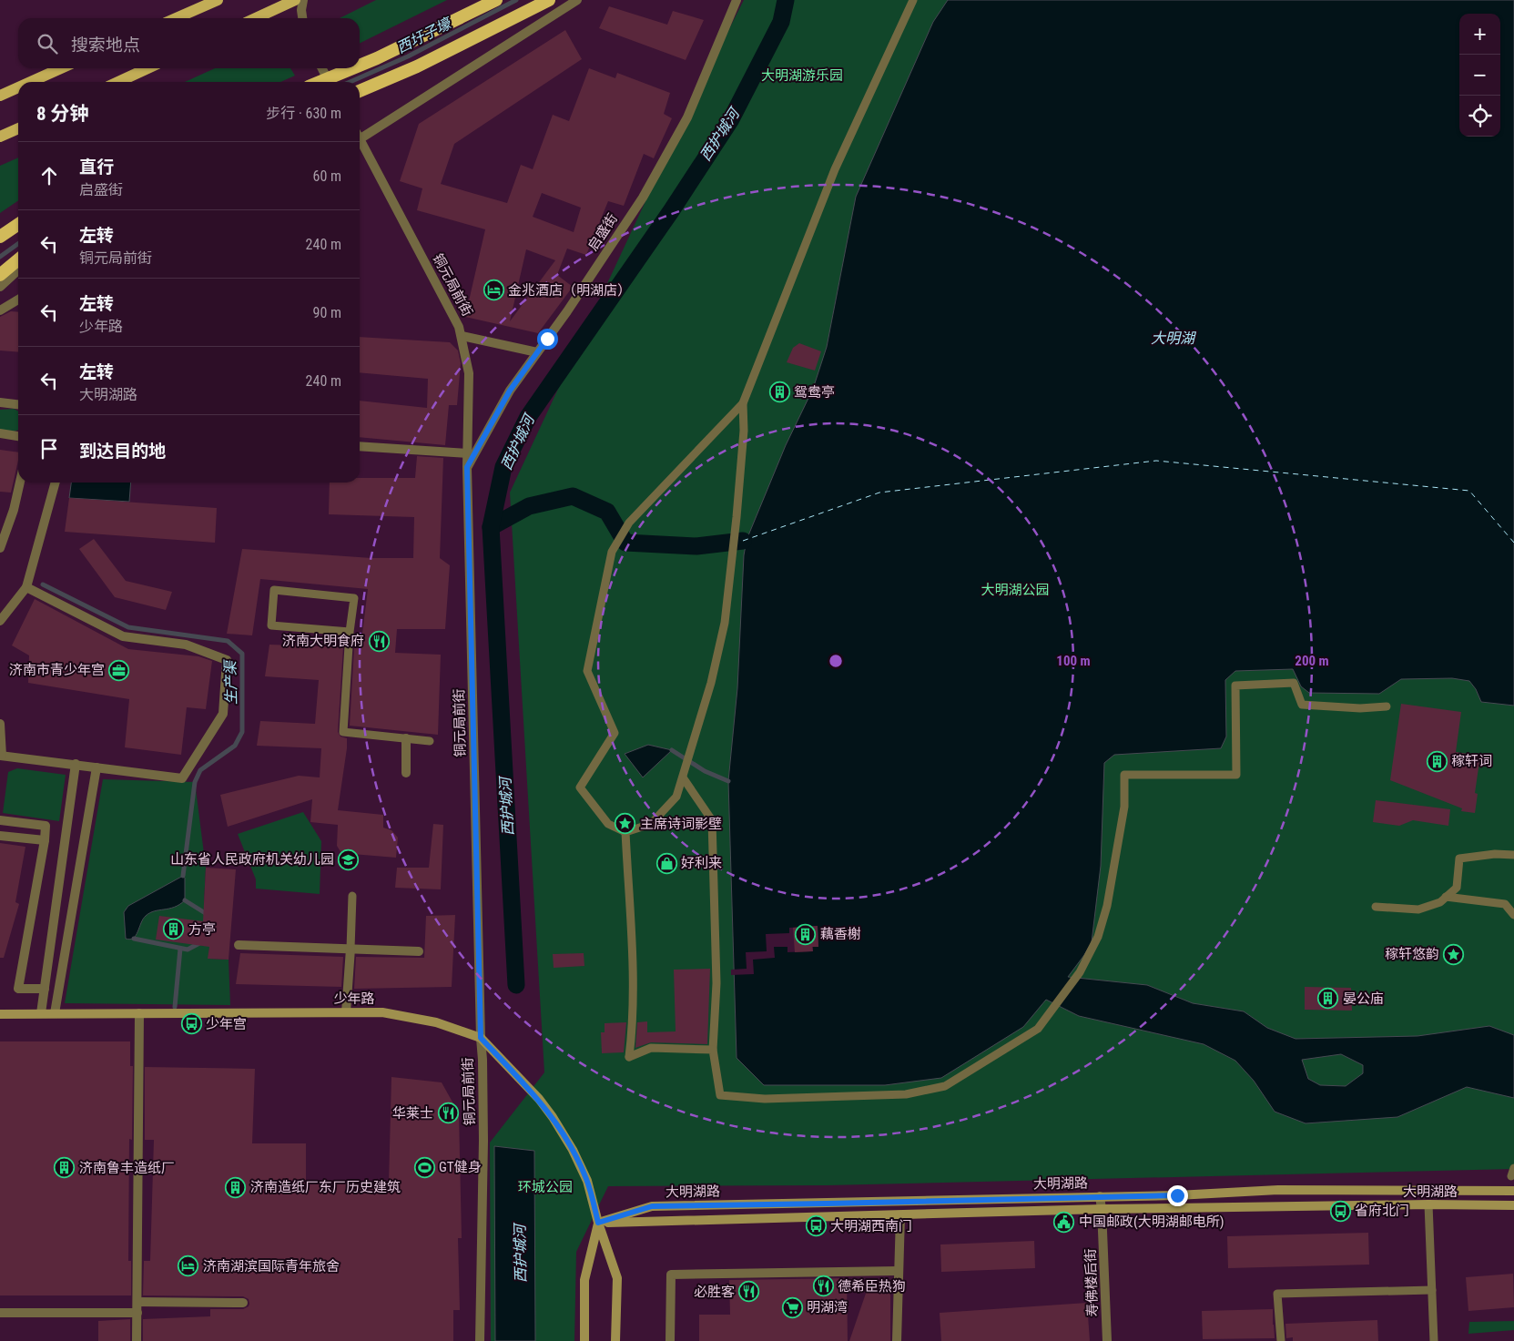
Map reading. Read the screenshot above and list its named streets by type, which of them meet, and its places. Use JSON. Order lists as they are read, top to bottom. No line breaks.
{"streets":{"main road":["少年路","大明湖路"],"street":["启盛街","铜元局前街","寿佛楼后街"]},"crossings":[["启盛街","铜元局前街"],["铜元局前街","少年路"],["少年路","大明湖路"],["大明湖路","寿佛楼后街"]],"water":["西圩子壕","西护城河","大明湖","生产渠"],"parks":["大明湖游乐园","大明湖公园","环城公园"],"places":{"hotel":["金兆酒店（明湖店）","济南湖滨国际青年旅舍"],"building":["鸳鸯亭","稼轩词","方亭","藕香榭","晏公庙","济南鲁丰造纸厂","济南造纸厂东厂历史建筑"],"restaurant":["济南大明食府","华莱士","德希臣热狗","必胜客"],"office":["济南市青少年宫"],"place":["主席诗词影壁","稼轩悠韵"],"school or university":["山东省人民政府机关幼儿园"],"shop":["好利来"],"bus stop":["少年宫","省府北门","大明湖西南门"],"sports":["GT健身"],"public building":["中国邮政(大明湖邮电所)"],"supermarket":["明湖湾"]},"page":{"map_buttons":["+","−"],"search":"搜索地点","heading":["8 分钟","步行 · 630 m"],"list":[["直行","启盛街","60 m"],["左转","铜元局前街","240 m"],["左转","少年路","90 m"],["左转","大明湖路","240 m"],"到达目的地"]},"rings":["100 m","200 m"]}
